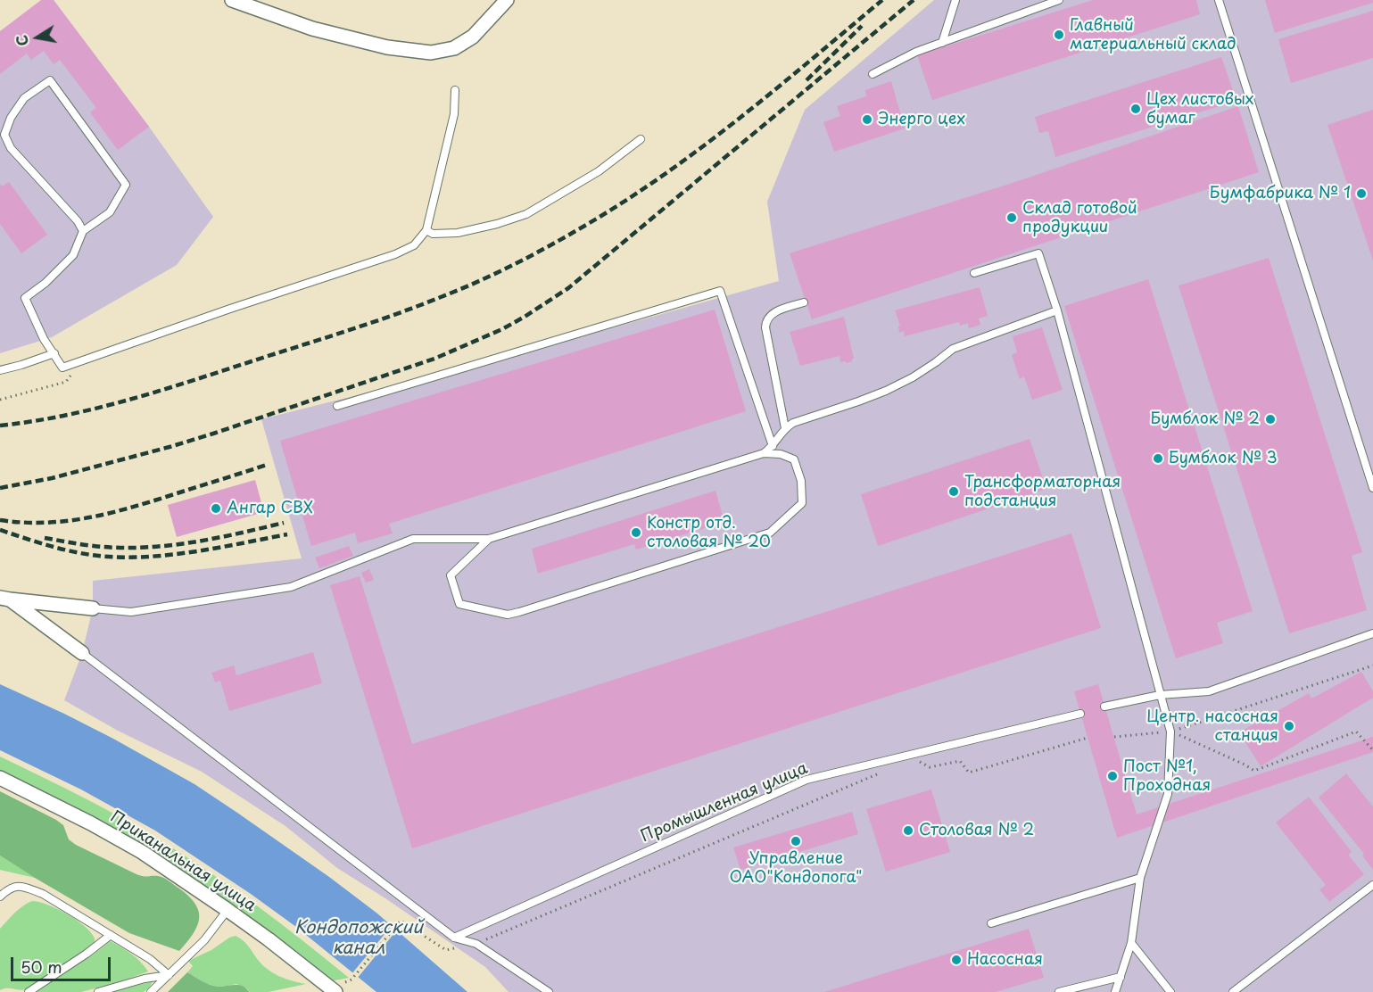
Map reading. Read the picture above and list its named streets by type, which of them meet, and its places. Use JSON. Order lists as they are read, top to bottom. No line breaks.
{"streets":{"street":["Приканальная улица"],"lane":["Промышленная улица"]},"water":["Кондопожский канал"],"places":["Главный материальный склад","Цех листовых бумаг","Энерго цех","Бумфабрика № 1","Склад готовой продукции","Бумблок № 2","Бумблок № 3","Трансформаторная подстанция","Ангар СВХ","Констр отд. столовая № 20","Центр. насосная станция","Пост №1, Проходная","Столовая № 2","Управление ОАО\"Кондопога\"","Насосная"],"scale_bar":"50 m","north":"left"}
